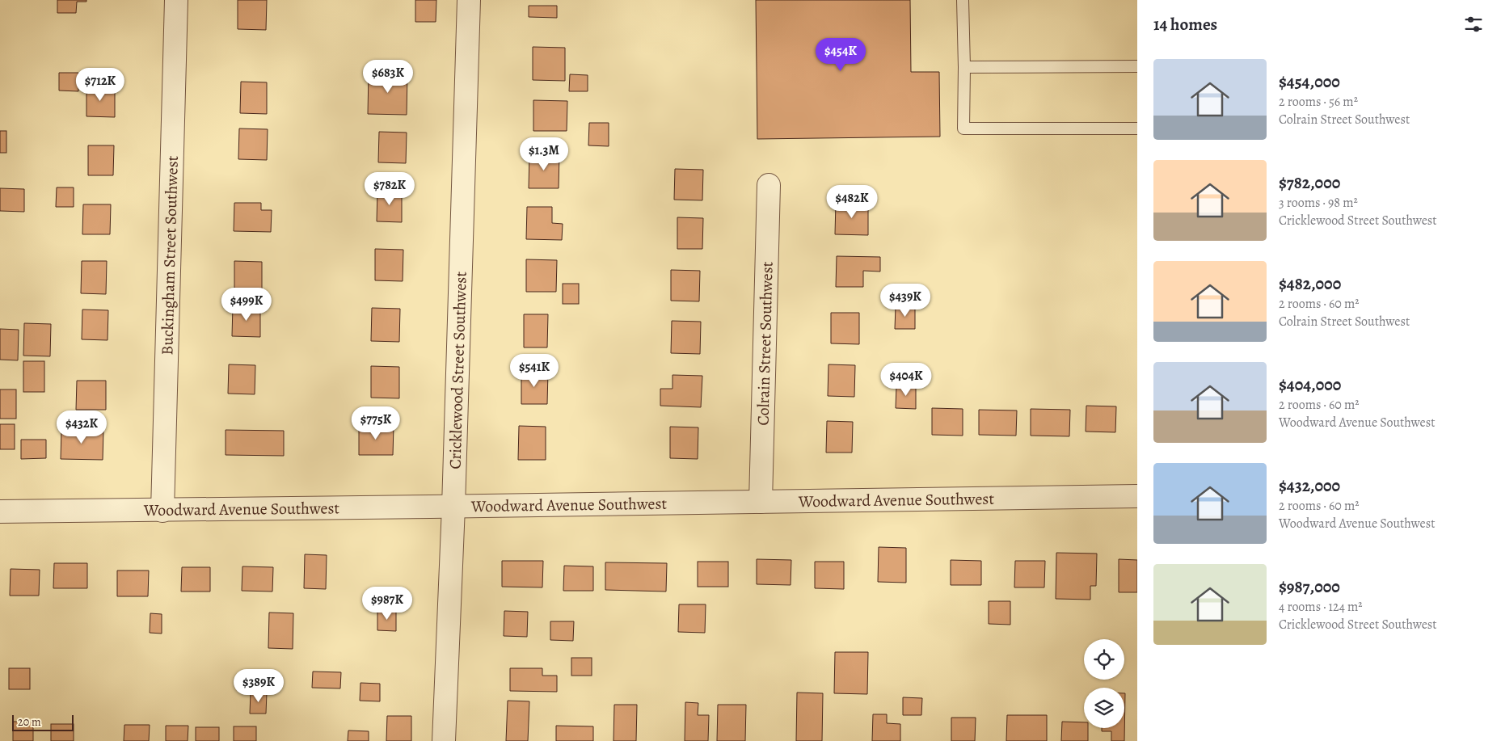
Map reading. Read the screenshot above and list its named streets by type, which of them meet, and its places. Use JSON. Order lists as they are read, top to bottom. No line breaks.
{"streets":{"street":["Buckingham Street Southwest","Colrain Street Southwest","Cricklewood Street Southwest","Woodward Avenue Southwest"]},"crossings":[["Buckingham Street Southwest","Woodward Avenue Southwest"],["Colrain Street Southwest","Woodward Avenue Southwest"],["Cricklewood Street Southwest","Woodward Avenue Southwest"]],"scale_bar":"20 m","page":{"heading":"14 homes","price":["$454K","$683K","$712K","$1.3M","$782K","$482K","$439K","$499K","$541K","$404K","$775K","$432K","$987K","$389K"],"list":[{"name":"$454,000","note":"2 rooms · 56 m² · Colrain Street Southwest"},{"name":"$782,000","note":"3 rooms · 98 m² · Cricklewood Street Southwest"},{"name":"$482,000","note":"2 rooms · 60 m² · Colrain Street Southwest"},{"name":"$404,000","note":"2 rooms · 60 m² · Woodward Avenue Southwest"},{"name":"$432,000","note":"2 rooms · 60 m² · Woodward Avenue Southwest"},{"name":"$987,000","note":"4 rooms · 124 m² · Cricklewood Street Southwest"}],"scale":"20 m"}}
